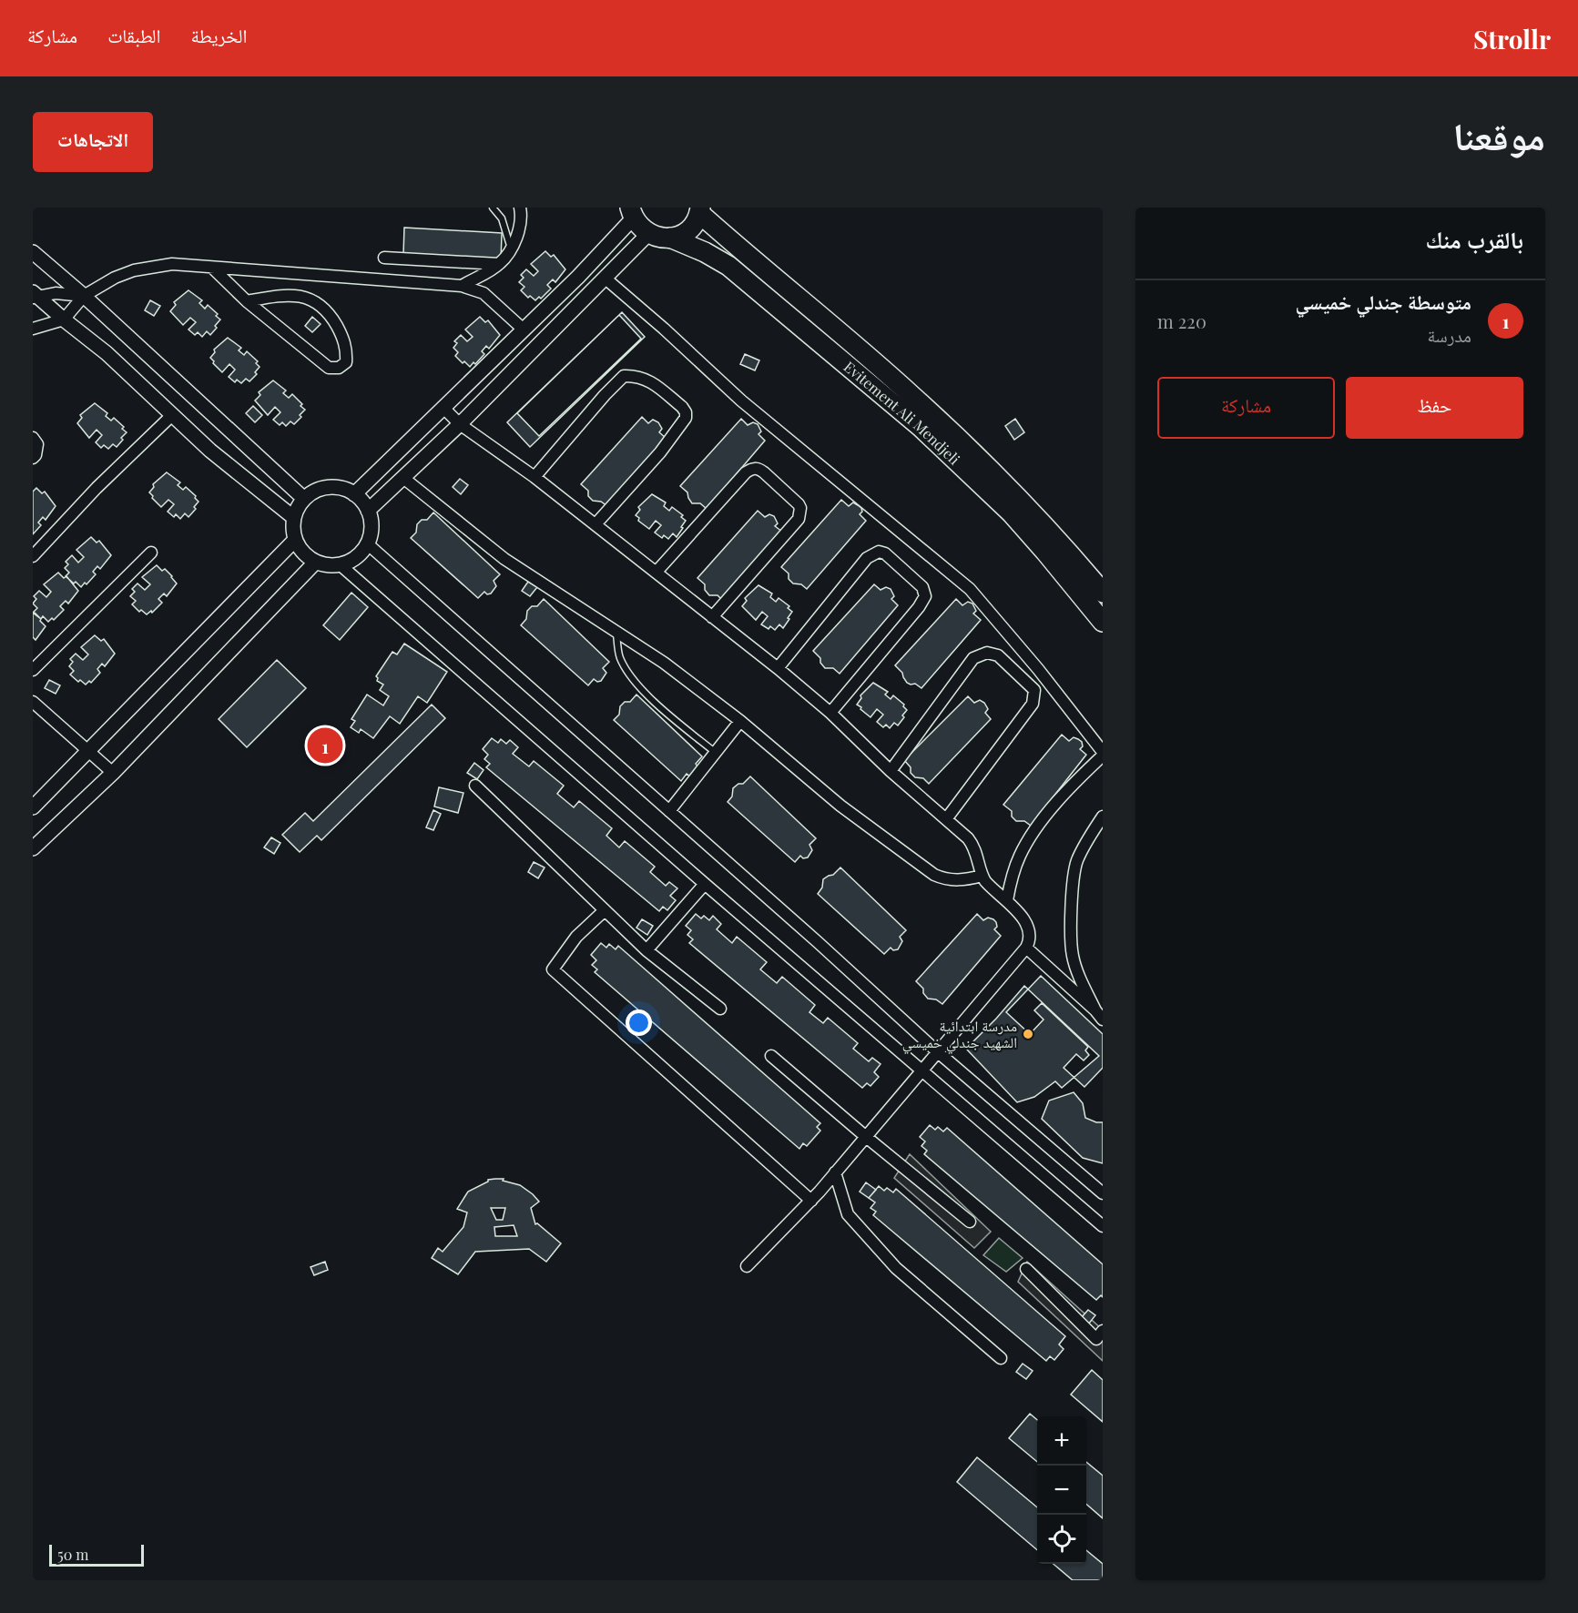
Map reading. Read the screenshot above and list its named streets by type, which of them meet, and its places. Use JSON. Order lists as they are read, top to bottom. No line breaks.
{"streets":{"highway":["Evitement Ali Mendjeli"]},"places":["مدرسة ابتدائية الشهيد جندلي خميسي"],"scale_bar":"50 m","page":{"header":"Strollr","nav":["الخريطة","الطبقات","مشاركة"],"title":"موقعنا","buttons":["الاتجاهات",["حفظ","مشاركة"]],"heading":"بالقرب منك","list":[{"mark":"1","name":"متوسطة جندلي خميسي","note":"مدرسة","value":"220 m"}],"pins":"1","map_buttons":["+","−"],"scale":"50 m"}}
